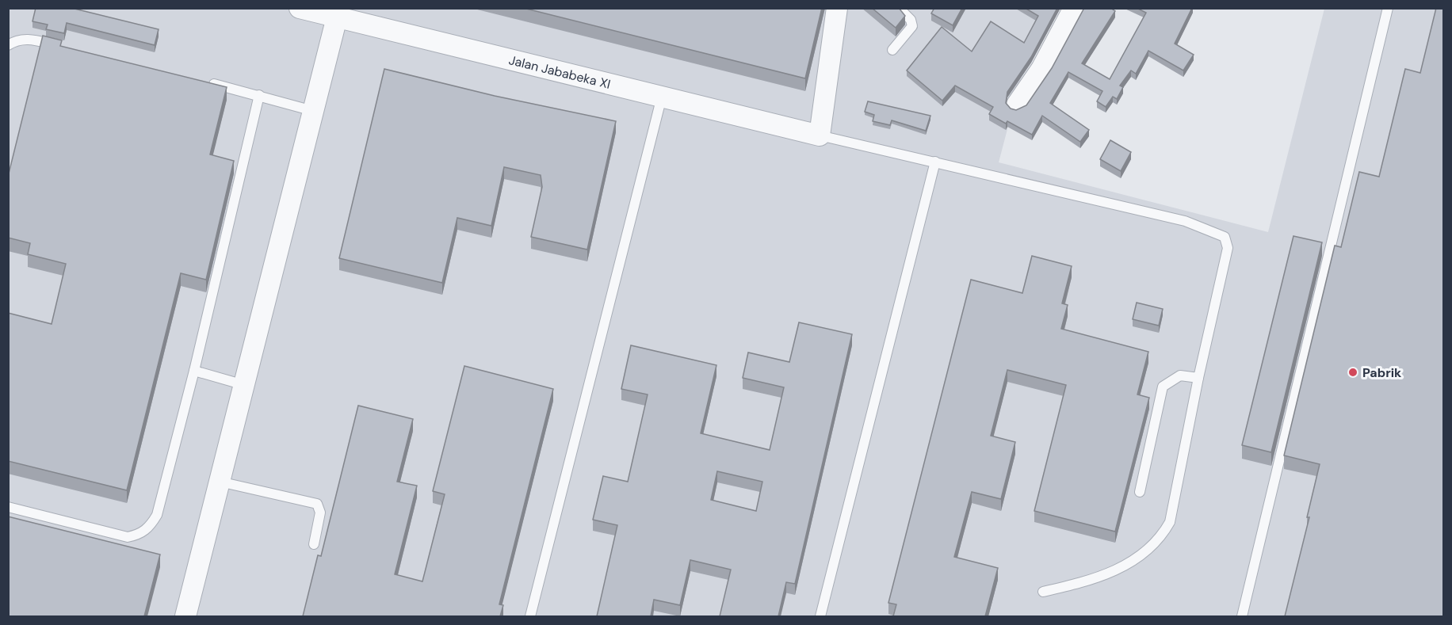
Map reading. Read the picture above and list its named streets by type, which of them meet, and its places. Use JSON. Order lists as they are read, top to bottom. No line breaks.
{"streets":{"street":["Jalan Jababeka XI"]},"places":["Pabrik"]}
